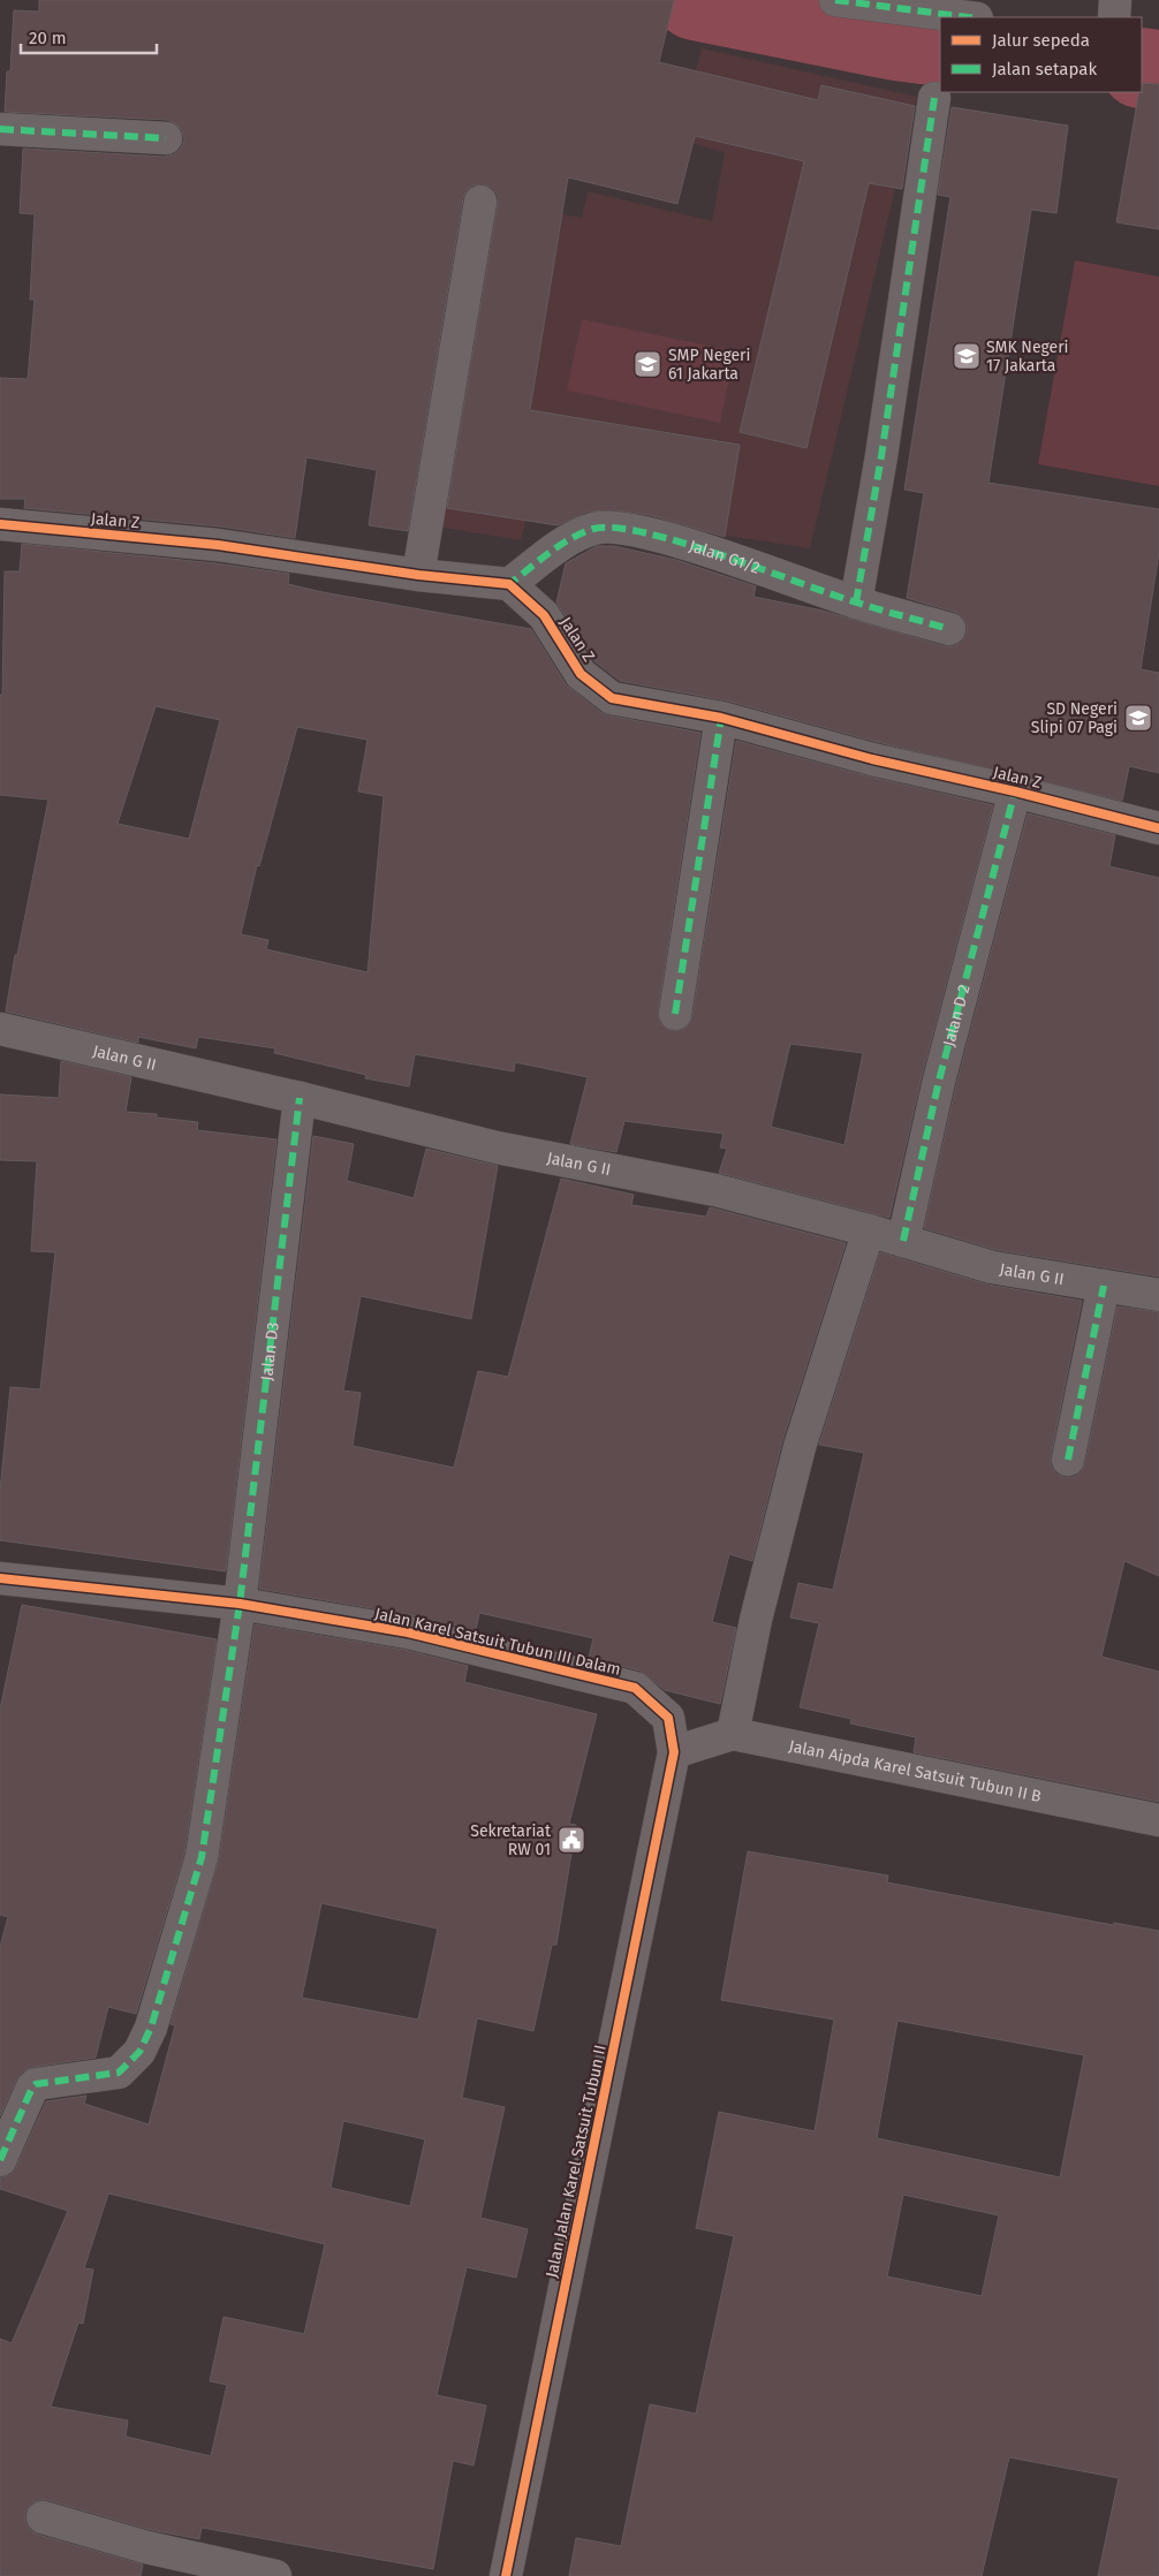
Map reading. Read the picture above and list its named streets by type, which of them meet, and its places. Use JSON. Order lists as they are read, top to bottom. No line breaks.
{"streets":{"street":["Jalan Z","Jalan G1/2","Jalan D 2","Jalan G II","Jalan D3","Jalan Karel Satsuit Tubun III Dalam","Jalan Aipda Karel Satsuit Tubun II B","Jalan Jalan Karel Satsuit Tubun II"]},"crossings":[["Jalan Z","Jalan G1/2"],["Jalan Z","Jalan D 2"],["Jalan D 2","Jalan G II"],["Jalan G II","Jalan D3"],["Jalan D3","Jalan Karel Satsuit Tubun III Dalam"],["Jalan Karel Satsuit Tubun III Dalam","Jalan Aipda Karel Satsuit Tubun II B"],["Jalan Karel Satsuit Tubun III Dalam","Jalan Jalan Karel Satsuit Tubun II"],["Jalan Aipda Karel Satsuit Tubun II B","Jalan Jalan Karel Satsuit Tubun II"]],"places":{"school or university":["SMK Negeri 17 Jakarta","SMP Negeri 61 Jakarta","SD Negeri Slipi 07 Pagi"],"public building":["Sekretariat RW 01"]},"legend":["Jalur sepeda","Jalan setapak"],"scale_bar":"20 m"}
